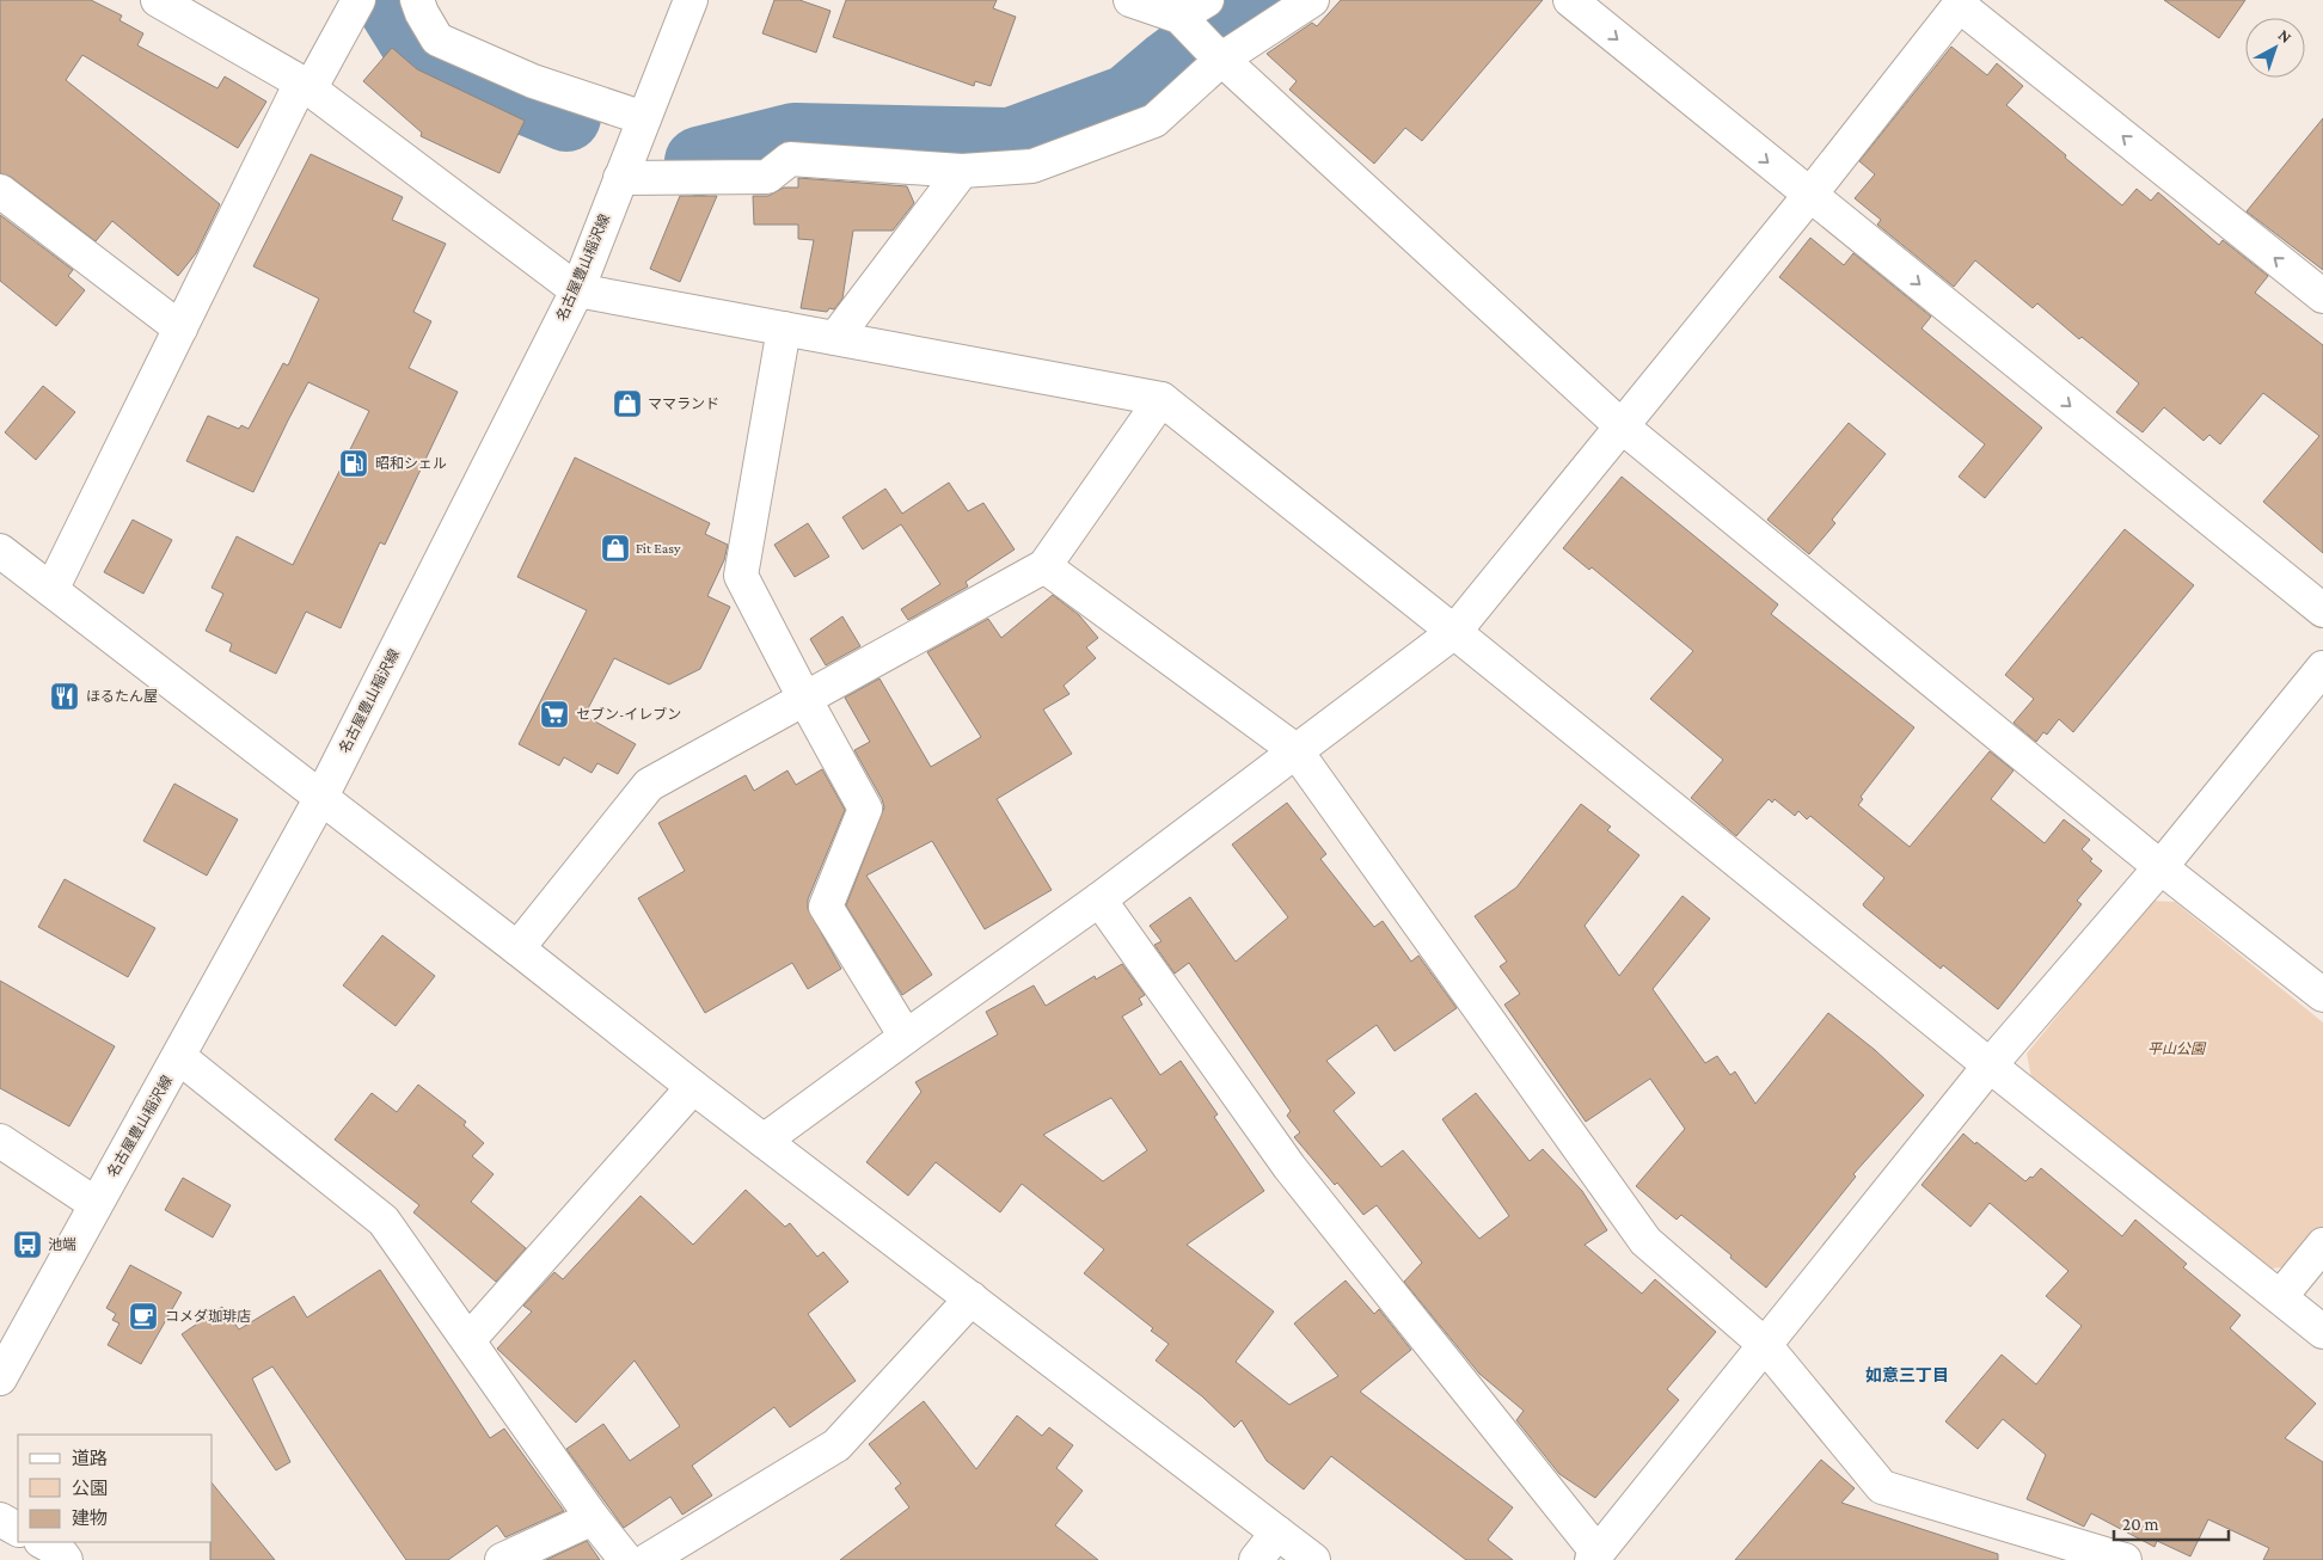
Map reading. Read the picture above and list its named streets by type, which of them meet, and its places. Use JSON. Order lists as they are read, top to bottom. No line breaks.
{"streets":{"street":["名古屋豊山稲沢線"]},"districts":["如意三丁目"],"parks":["平山公園"],"places":{"shop":["ママランド","Fit Easy"],"fuel station":["昭和シェル"],"restaurant":["ほるたん屋"],"supermarket":["セブン-イレブン"],"bus stop":["池端"],"cafe":["コメダ珈琲店"]},"legend":["道路","公園","建物"],"scale_bar":"20 m","north":"top right"}
